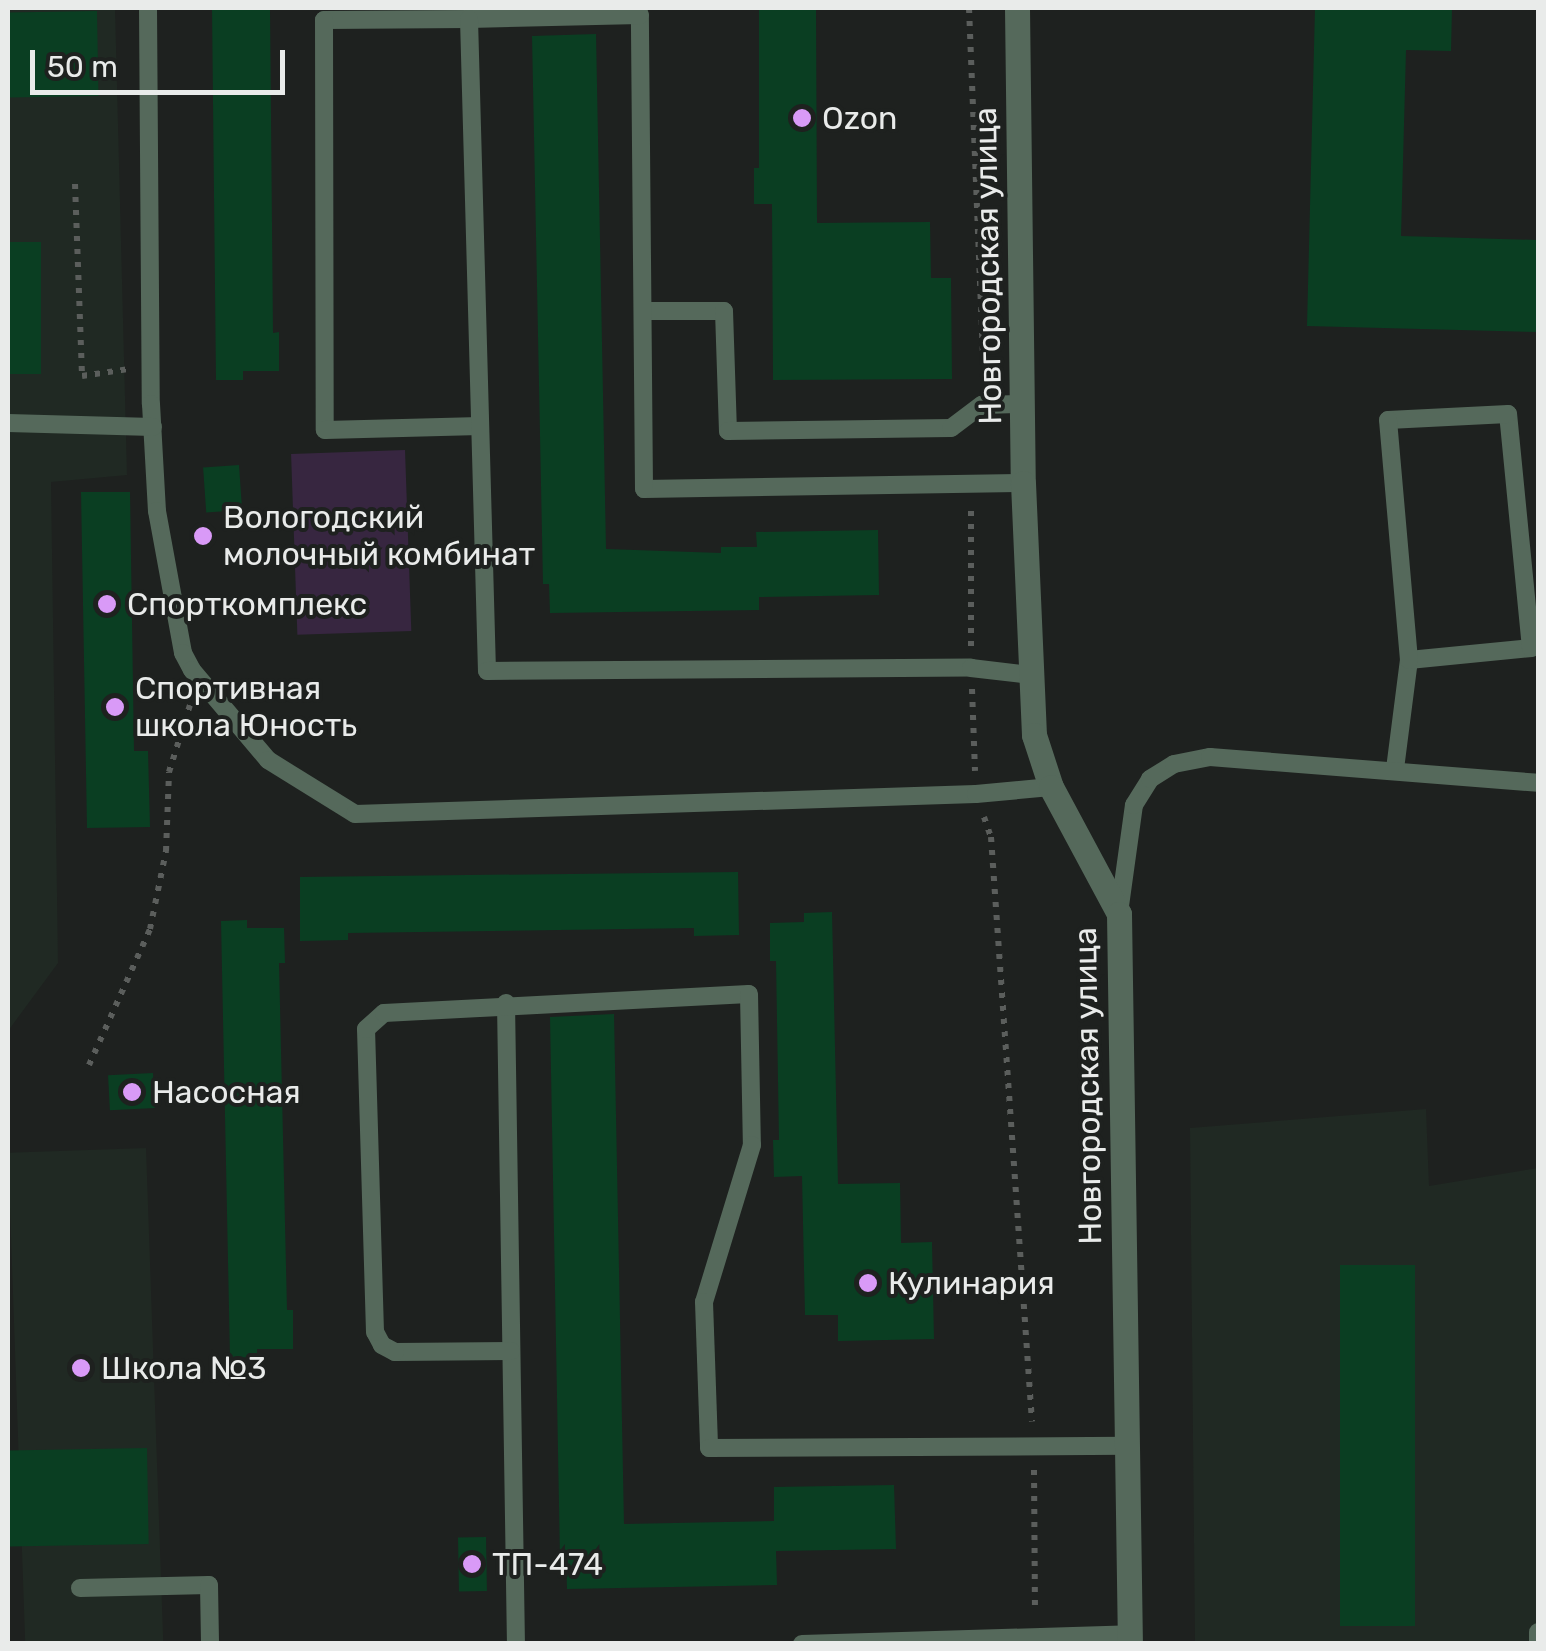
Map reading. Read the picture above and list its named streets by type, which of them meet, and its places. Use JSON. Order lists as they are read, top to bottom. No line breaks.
{"streets":{"street":["Новгородская улица"]},"places":["Ozon","Вологодский молочный комбинат","Спорткомплекс","Спортивная школа Юность","Насосная","Кулинария","Школа №3","ТП-474"],"scale_bar":"50 m"}
